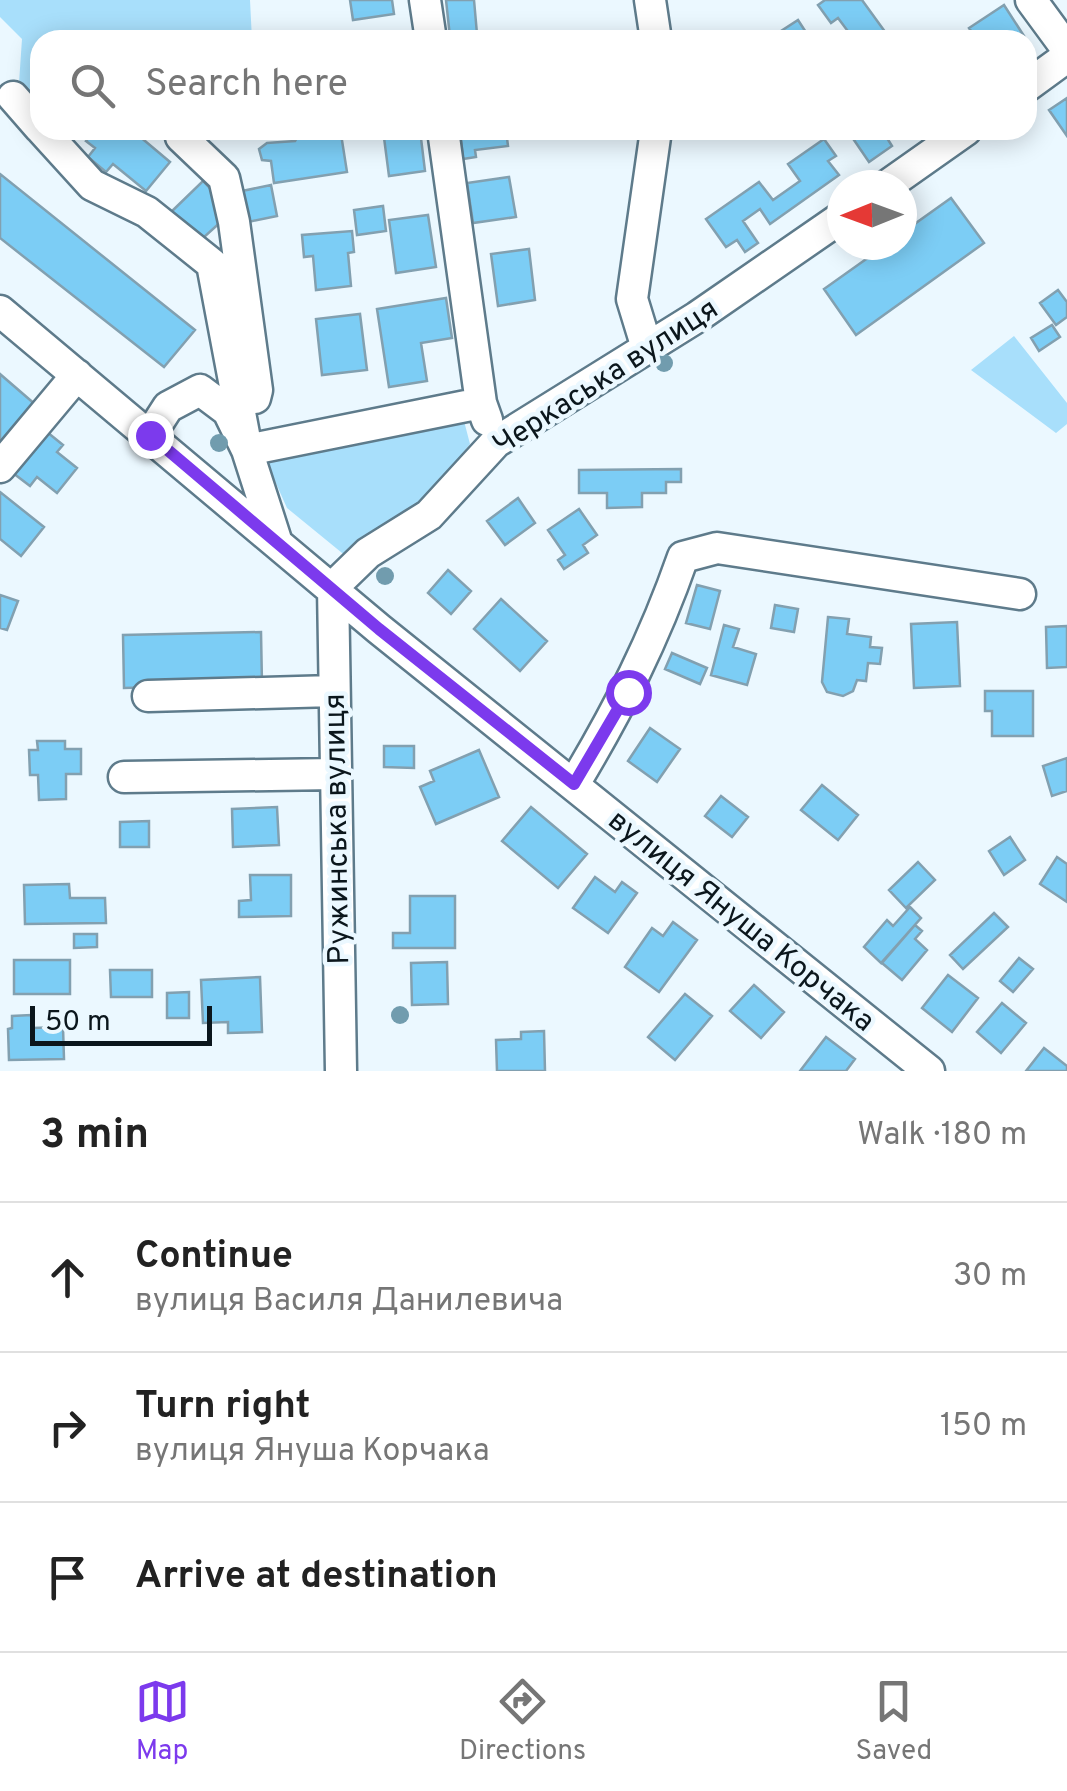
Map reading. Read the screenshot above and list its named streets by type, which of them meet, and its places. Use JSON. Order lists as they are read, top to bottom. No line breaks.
{"streets":{"street":["Черкаська вулиця","Ружинська вулиця","вулиця Януша Корчака"]},"crossings":[["Черкаська вулиця","Ружинська вулиця"],["Черкаська вулиця","вулиця Януша Корчака"],["Ружинська вулиця","вулиця Януша Корчака"]],"scale_bar":"50 m","north":"left","page":{"search":"Search here","scale":"50 m","heading":["3 min","Walk · 180 m"],"list":[["Continue","вулиця Василя Данилевича","30 m"],["Turn right","вулиця Януша Корчака","150 m"],"Arrive at destination"],"nav":["Map","Directions","Saved"]}}
